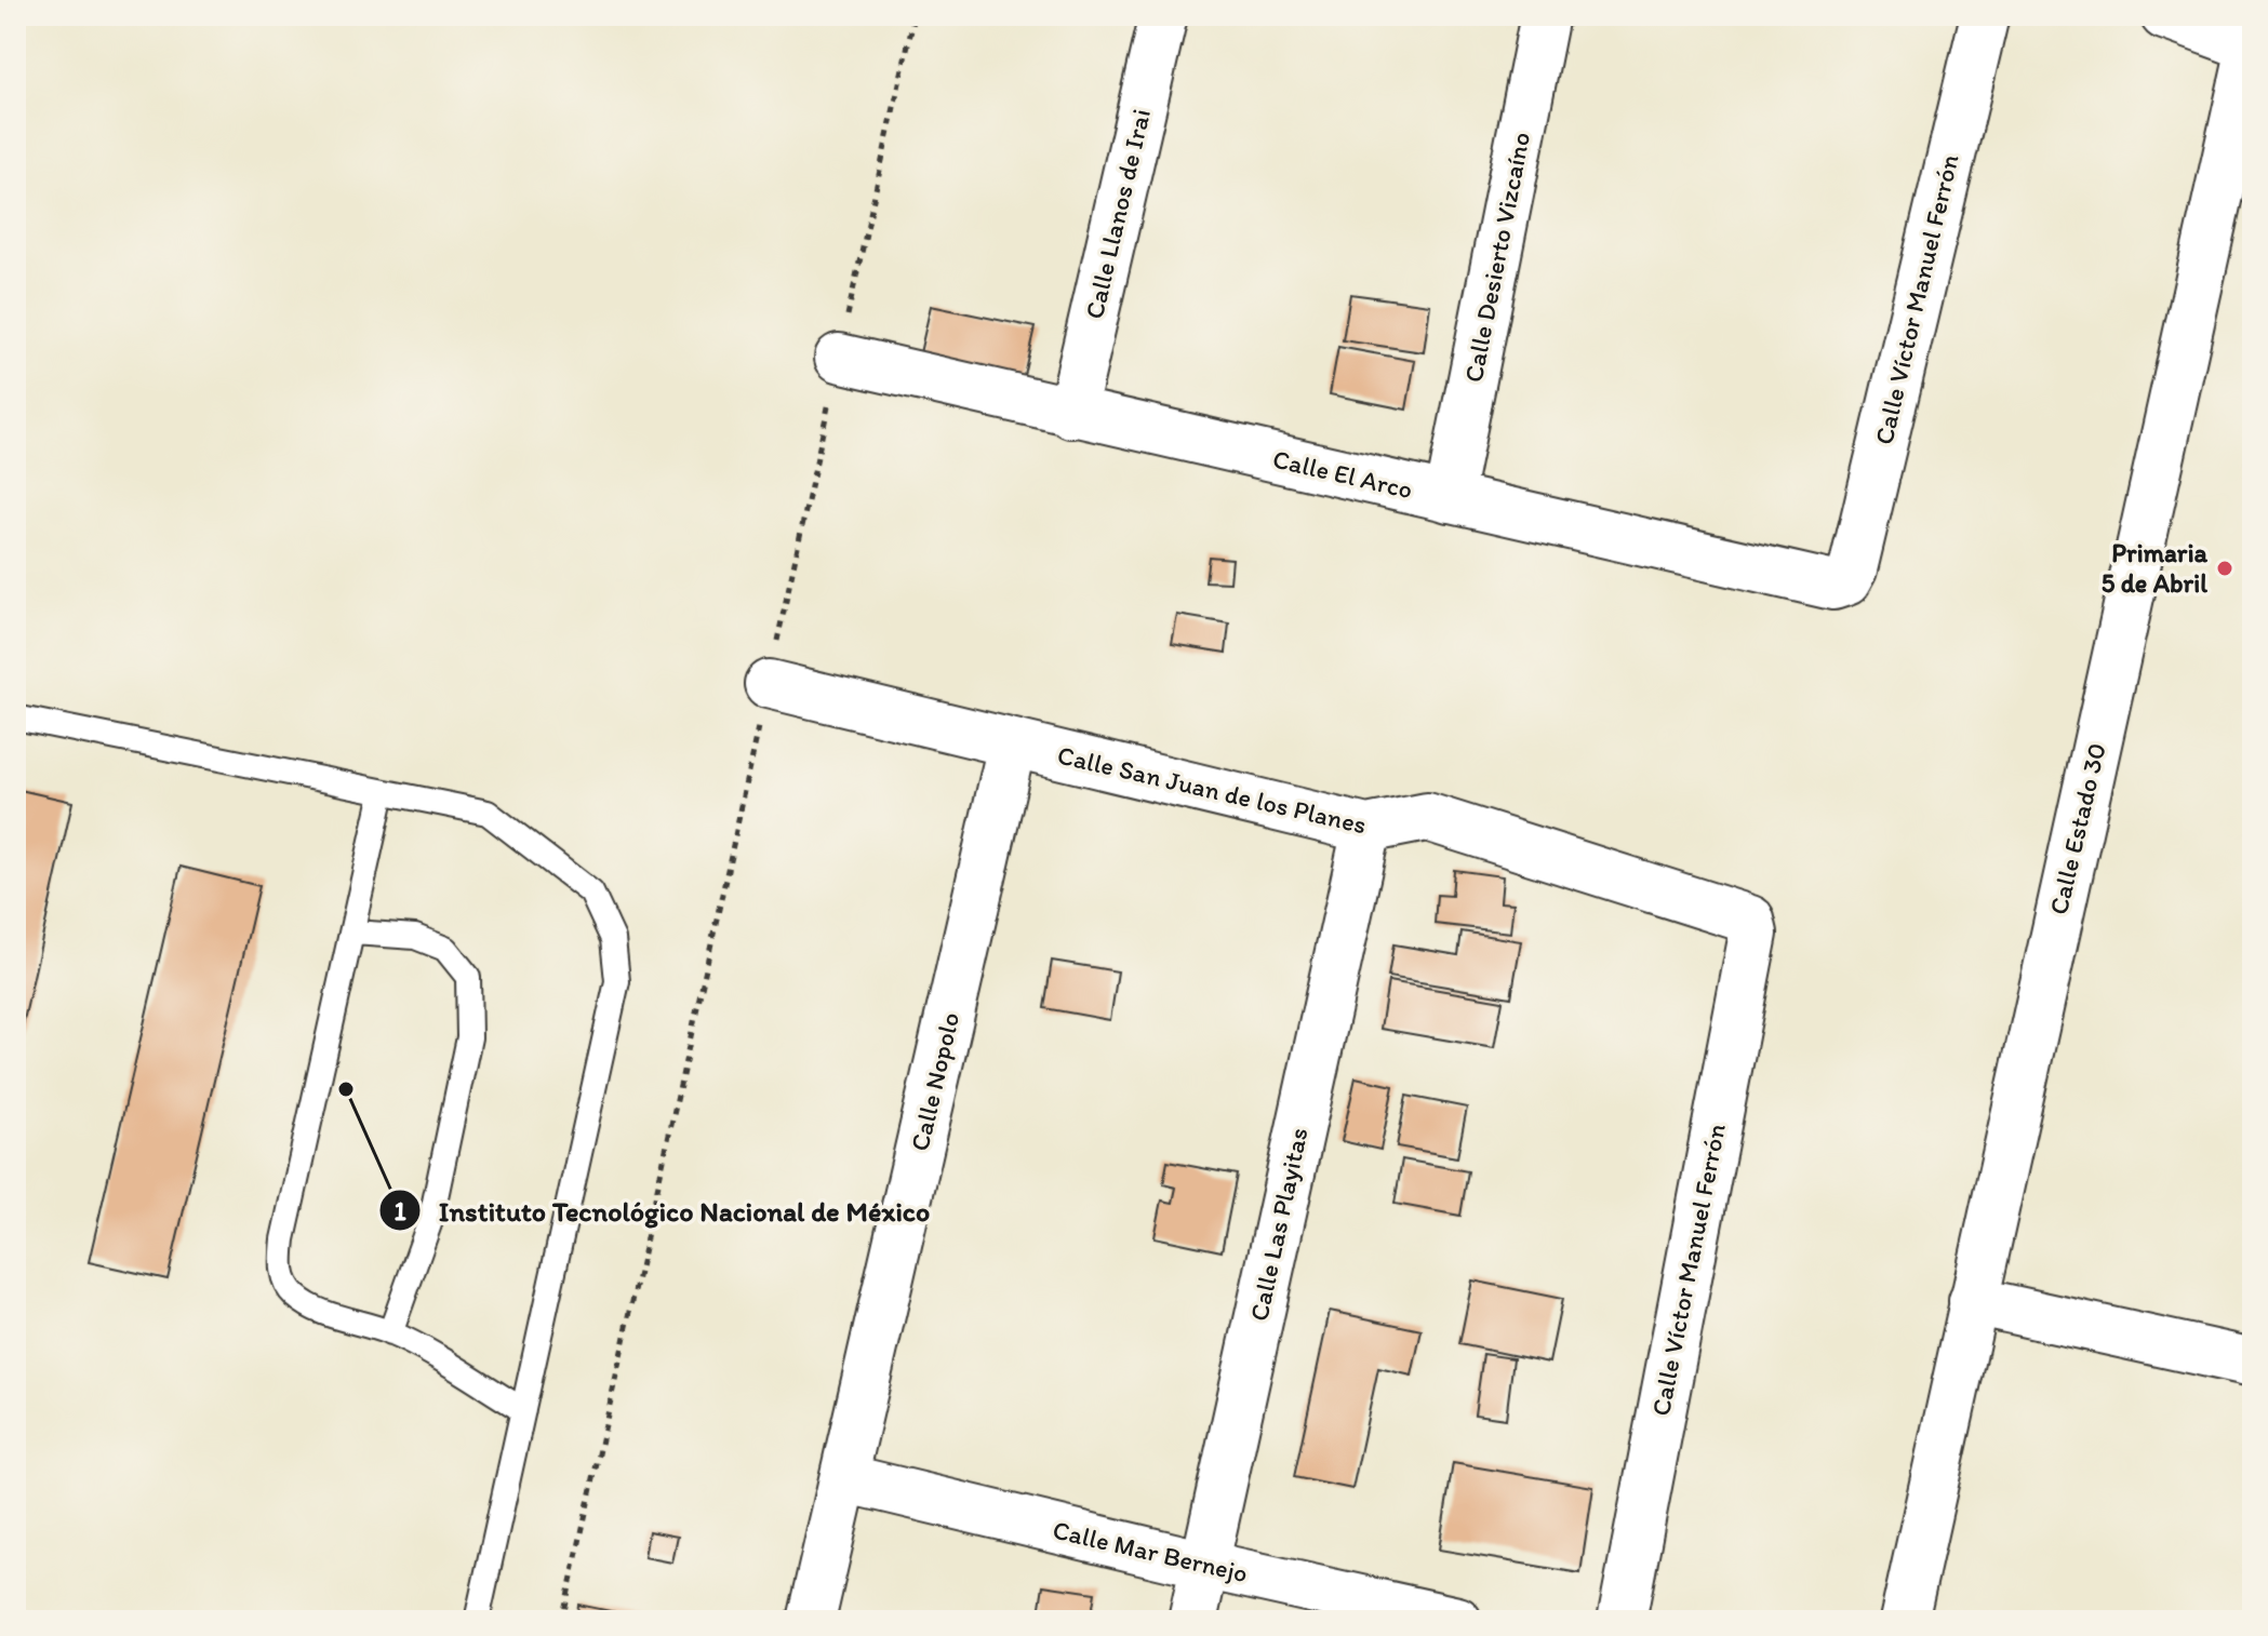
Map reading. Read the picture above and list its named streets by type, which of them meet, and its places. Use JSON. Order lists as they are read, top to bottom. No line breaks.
{"streets":{"street":["Calle Llanos de Irai","Calle Desierto Vizcaíno","Calle Víctor Manuel Ferrón","Calle El Arco","Calle San Juan de los Planes","Calle Estado 30","Calle Nopolo","Calle Las Playitas","Calle Mar Bernejo"]},"crossings":[["Calle Llanos de Irai","Calle El Arco"],["Calle Desierto Vizcaíno","Calle El Arco"],["Calle Víctor Manuel Ferrón","Calle El Arco"],["Calle Víctor Manuel Ferrón","Calle San Juan de los Planes"],["Calle San Juan de los Planes","Calle Nopolo"],["Calle San Juan de los Planes","Calle Las Playitas"],["Calle Nopolo","Calle Mar Bernejo"],["Calle Las Playitas","Calle Mar Bernejo"]],"places":["Primaria 5 de Abril","Instituto Tecnológico Nacional de México"]}
